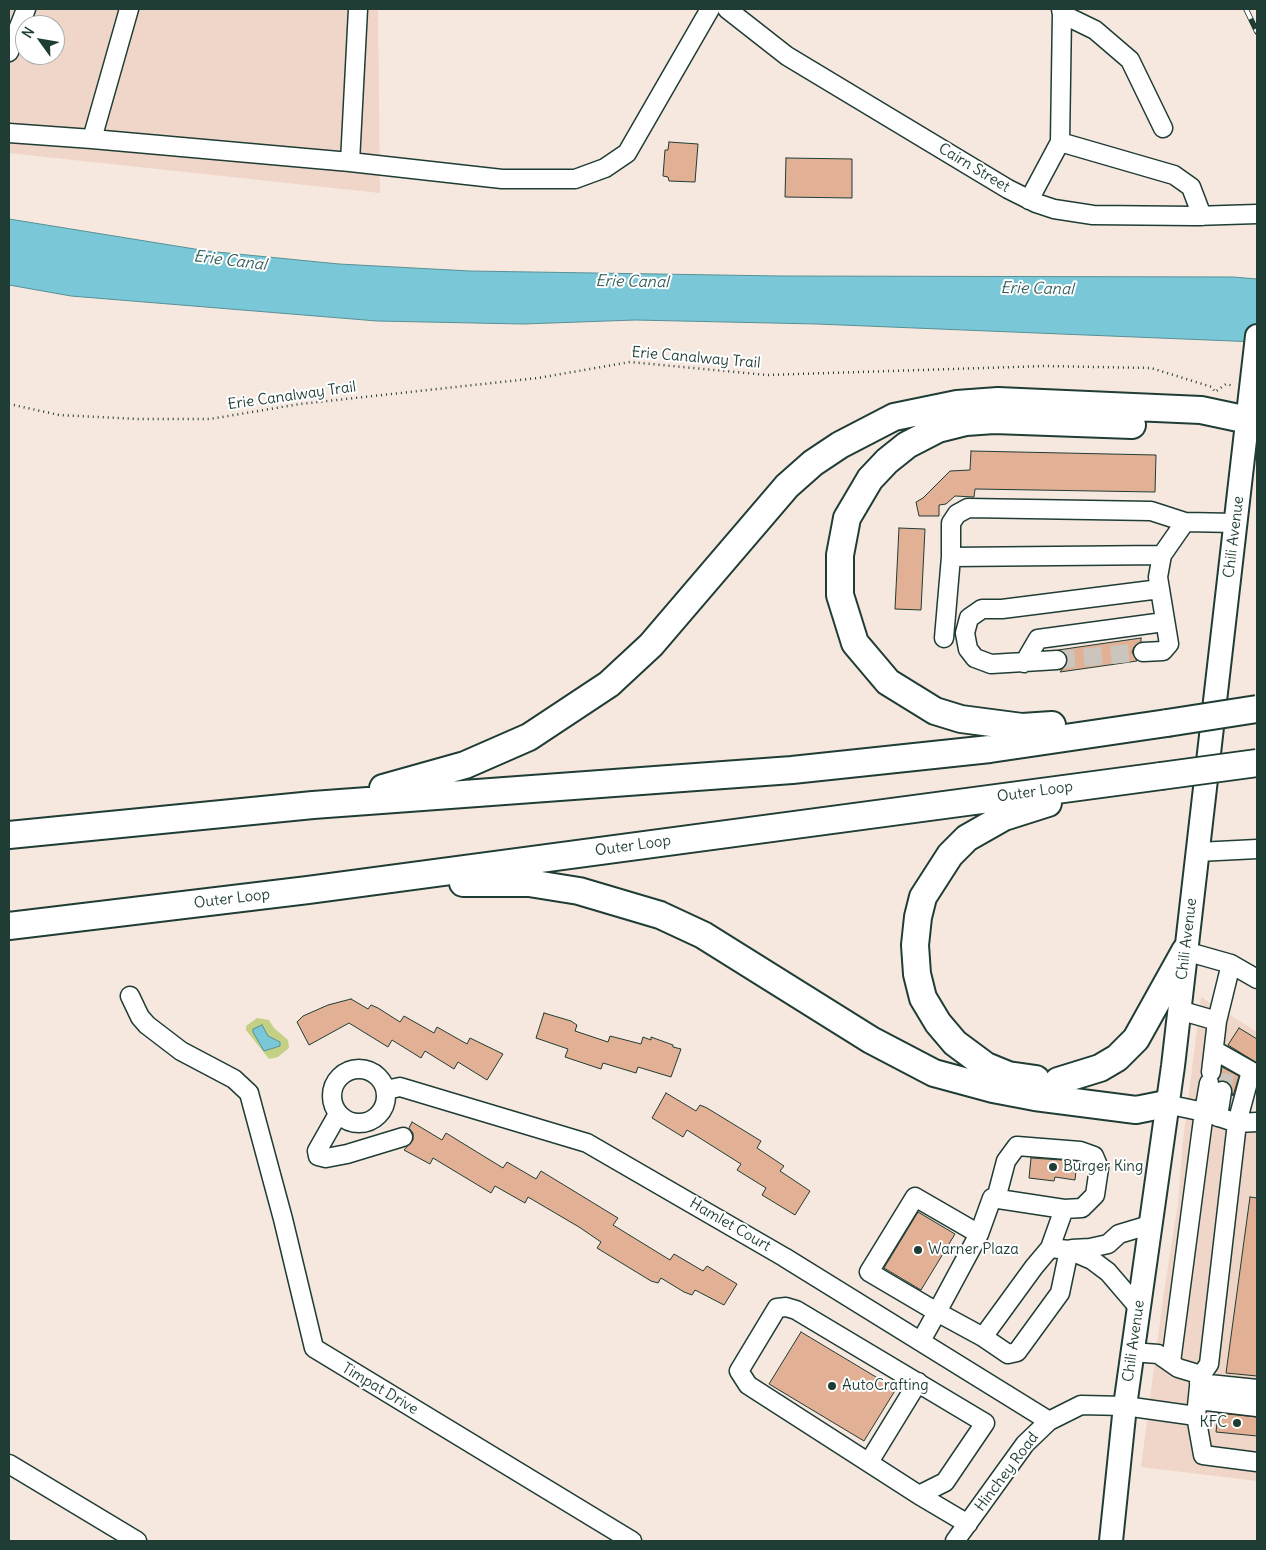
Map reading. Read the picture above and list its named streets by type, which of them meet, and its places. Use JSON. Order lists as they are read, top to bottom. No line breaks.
{"streets":{"highway":["Outer Loop"],"main road":["Chili Avenue"],"street":["Cairn Street","Hamlet Court","Timpat Drive","Hinchey Road"],"path":["Erie Canalway Trail"]},"crossings":[["Erie Canalway Trail","Chili Avenue"],["Chili Avenue","Hinchey Road"],["Hamlet Court","Hinchey Road"]],"water":["Erie Canal"],"places":["Burger King","Warner Plaza","AutoCrafting","KFC"],"north":"top left"}
